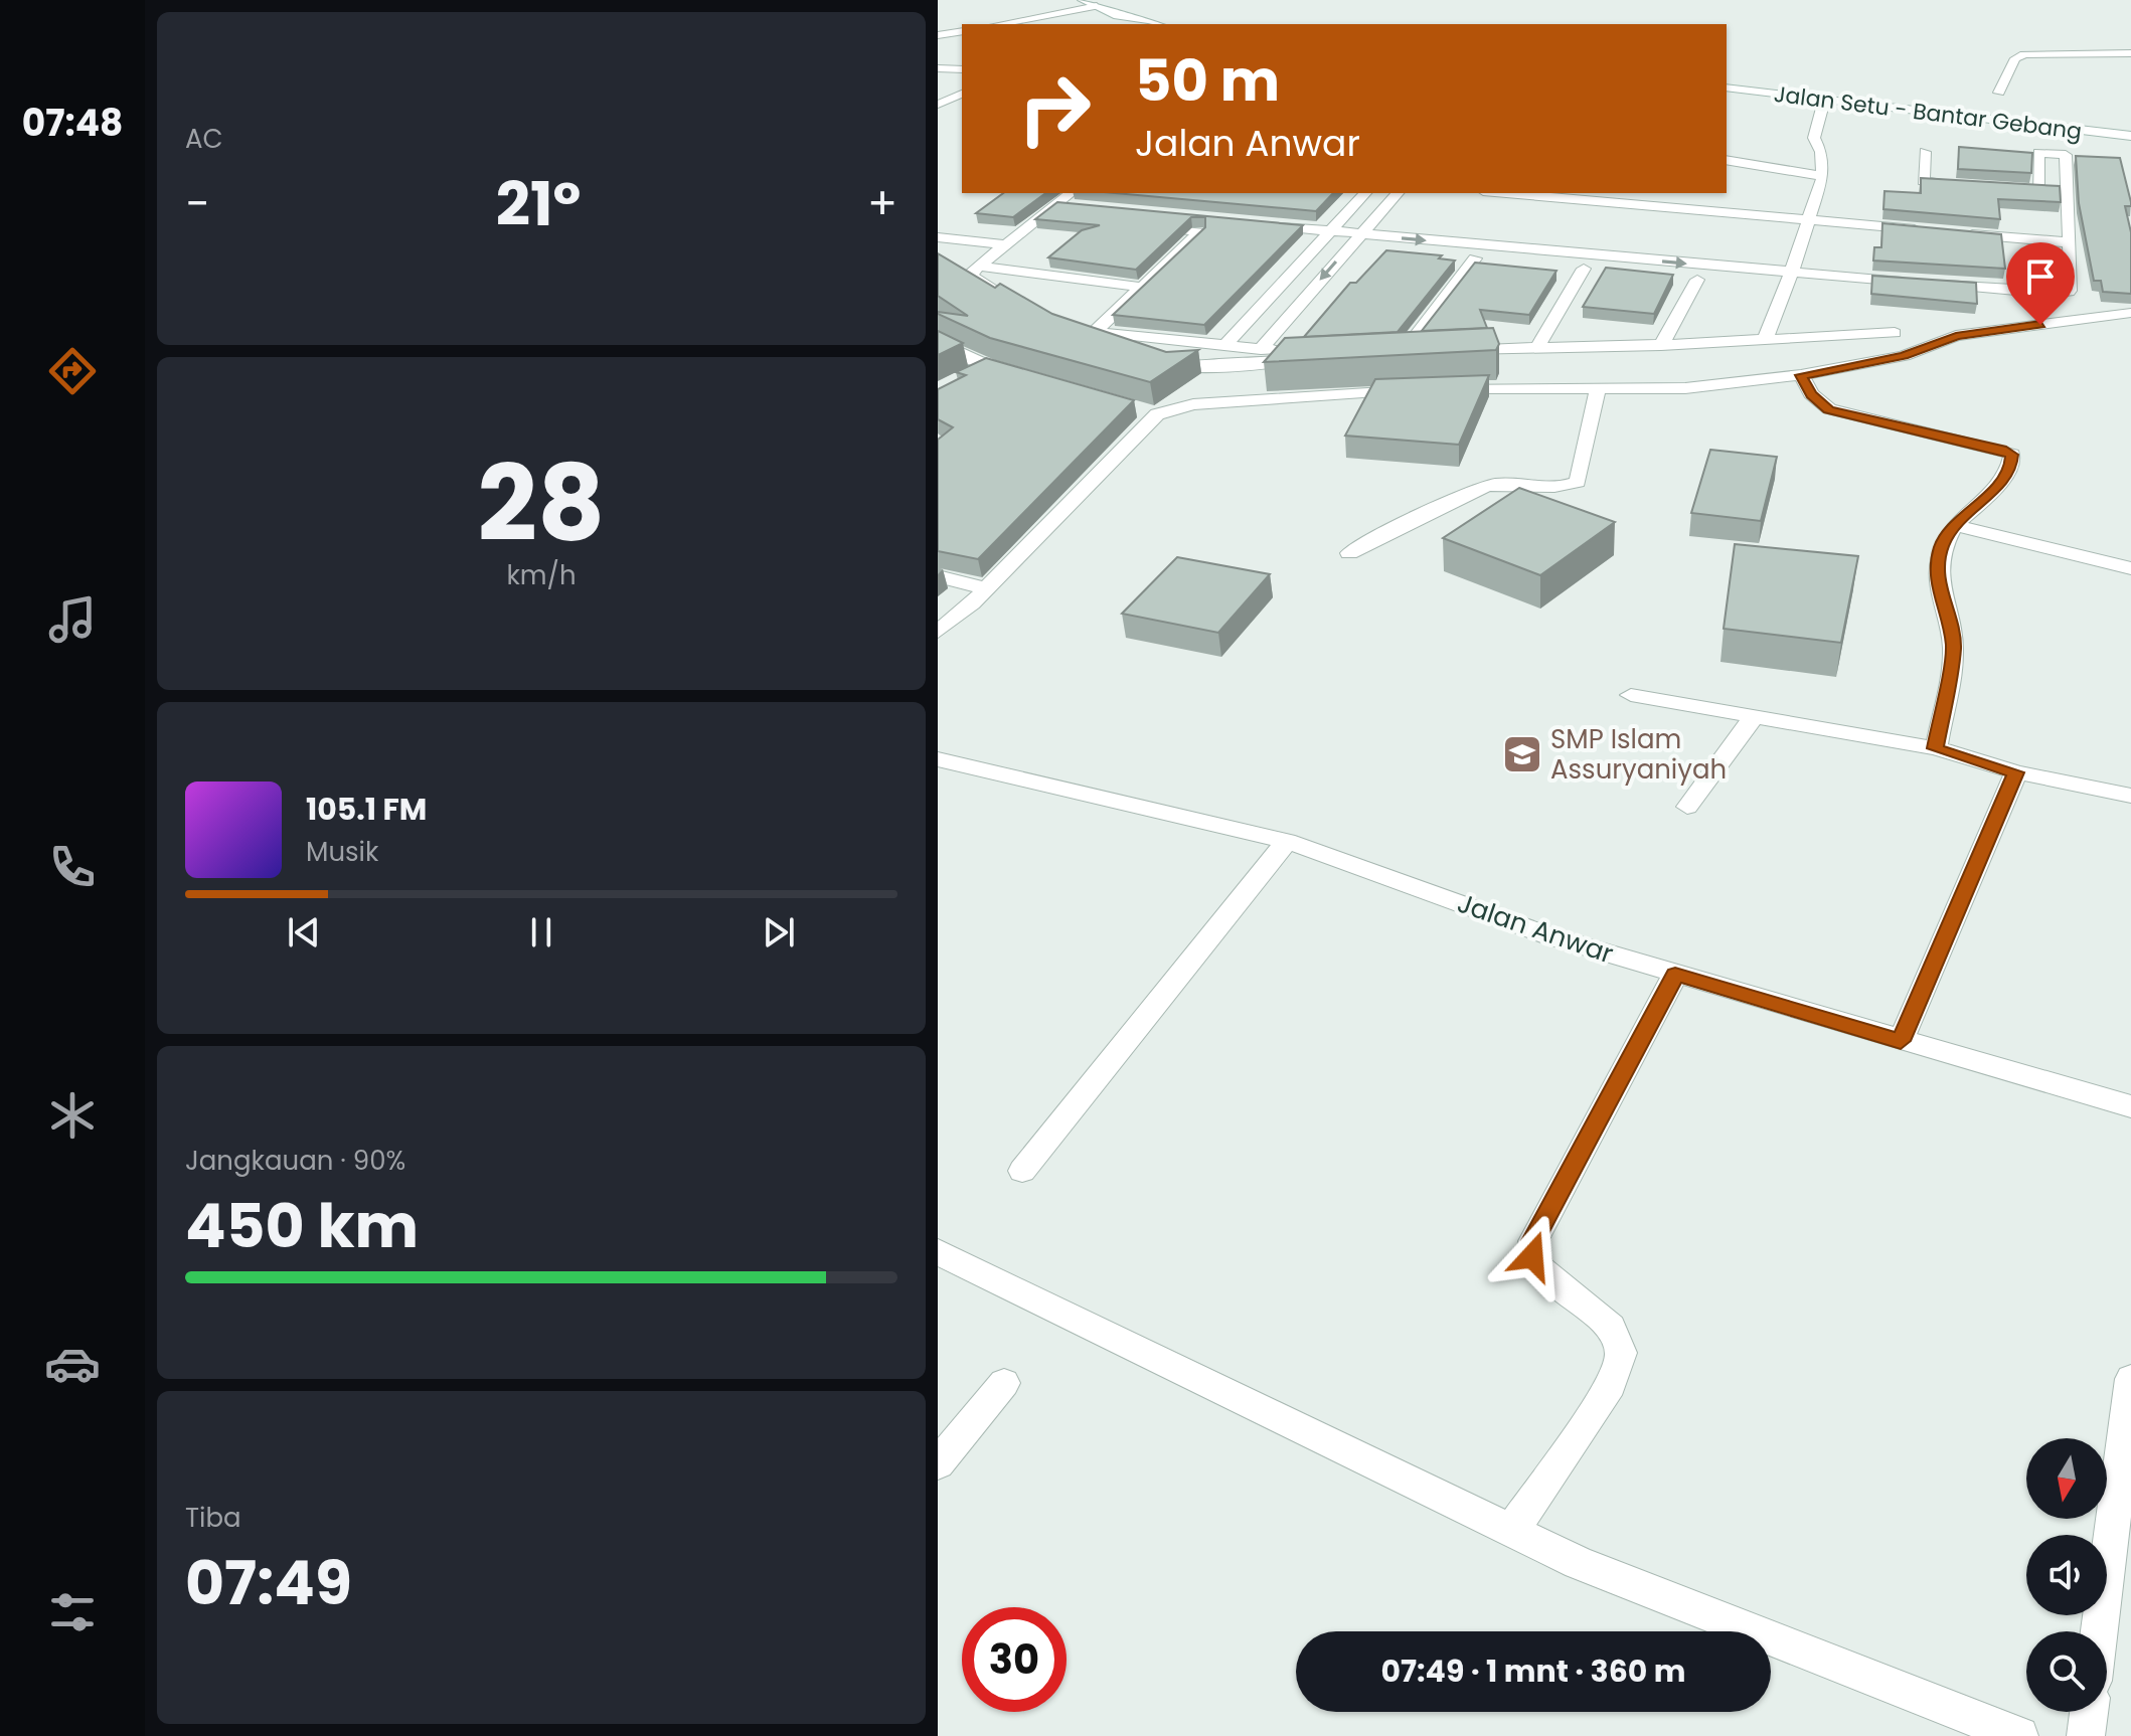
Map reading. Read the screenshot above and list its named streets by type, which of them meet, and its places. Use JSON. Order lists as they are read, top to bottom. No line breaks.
{"streets":{"street":["Jalan Setu - Bantar Gebang","Jalan Anwar"]},"places":{"school or university":["SMP Islam Assuryaniyah"]},"north":"bottom","page":{"tabs":"07:48","tile":["AC",["28","km/h"],["Jangkauan · 90%","450 km"],["Tiba","07:49"]],"turn":["50 m","Jalan Anwar"],"heat":["−","21°","+"],"song":["105.1 FM","Musik"],"limit":"30","trip":"07:49 · 1 mnt · 360 m"}}
